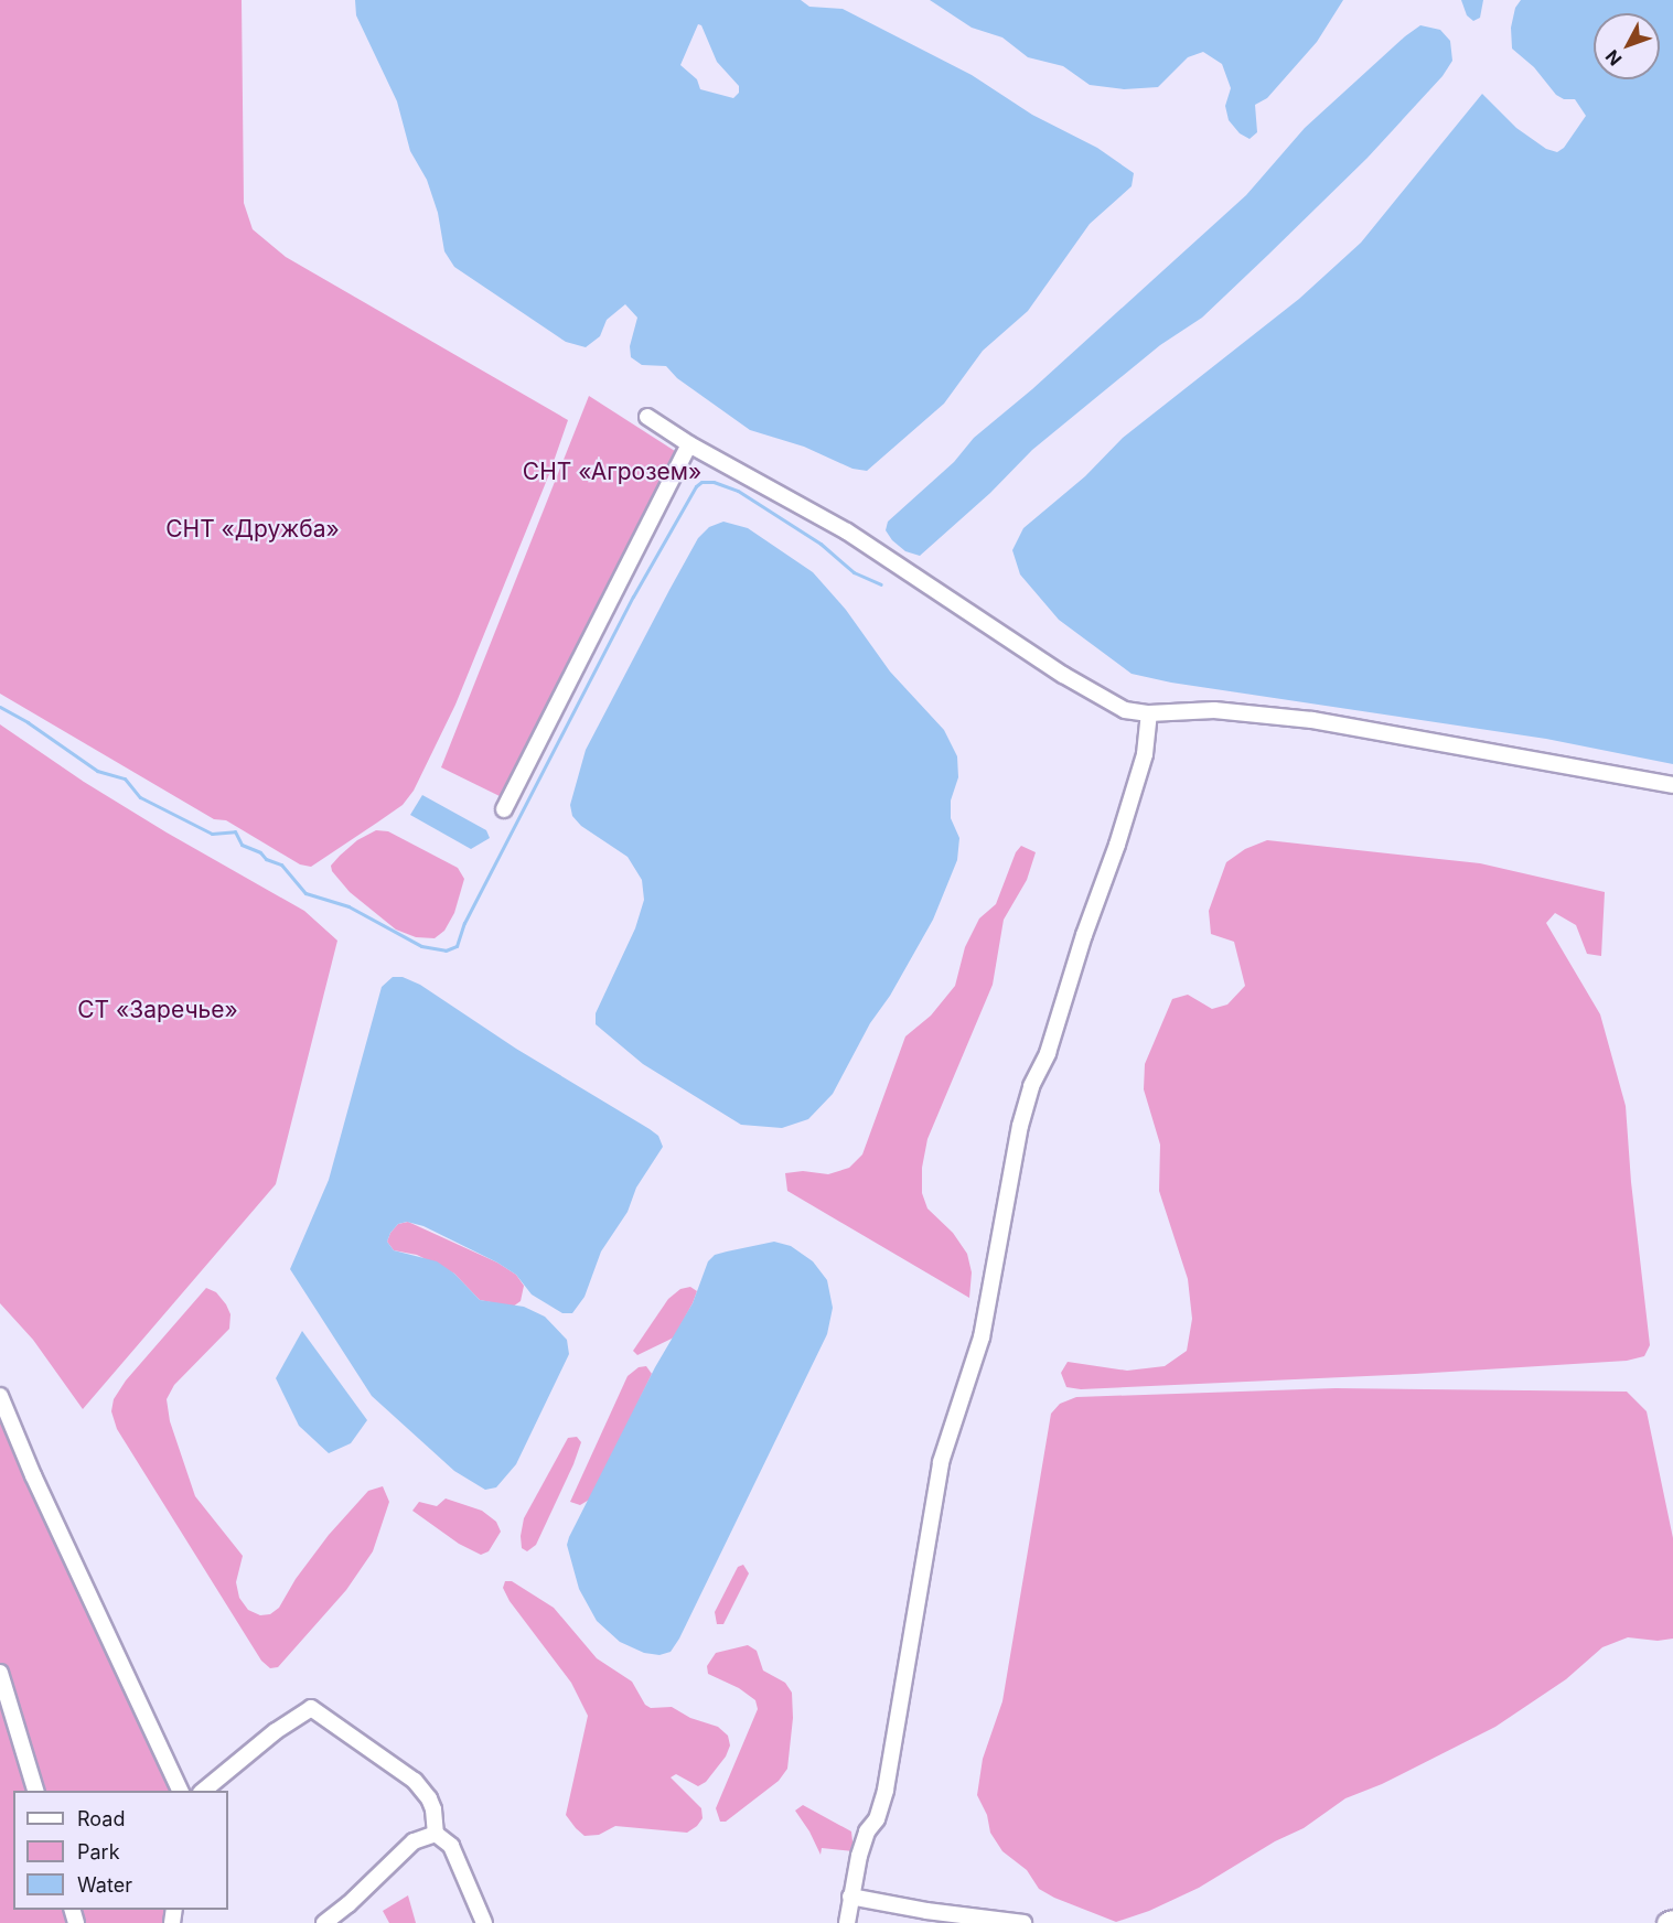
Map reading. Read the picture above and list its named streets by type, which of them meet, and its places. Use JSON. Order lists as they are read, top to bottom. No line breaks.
{"parks":["СНТ «Агрозем»","СНТ «Дружба»","СТ «Заречье»"],"legend":["Road","Park","Water"],"north":"bottom left"}
